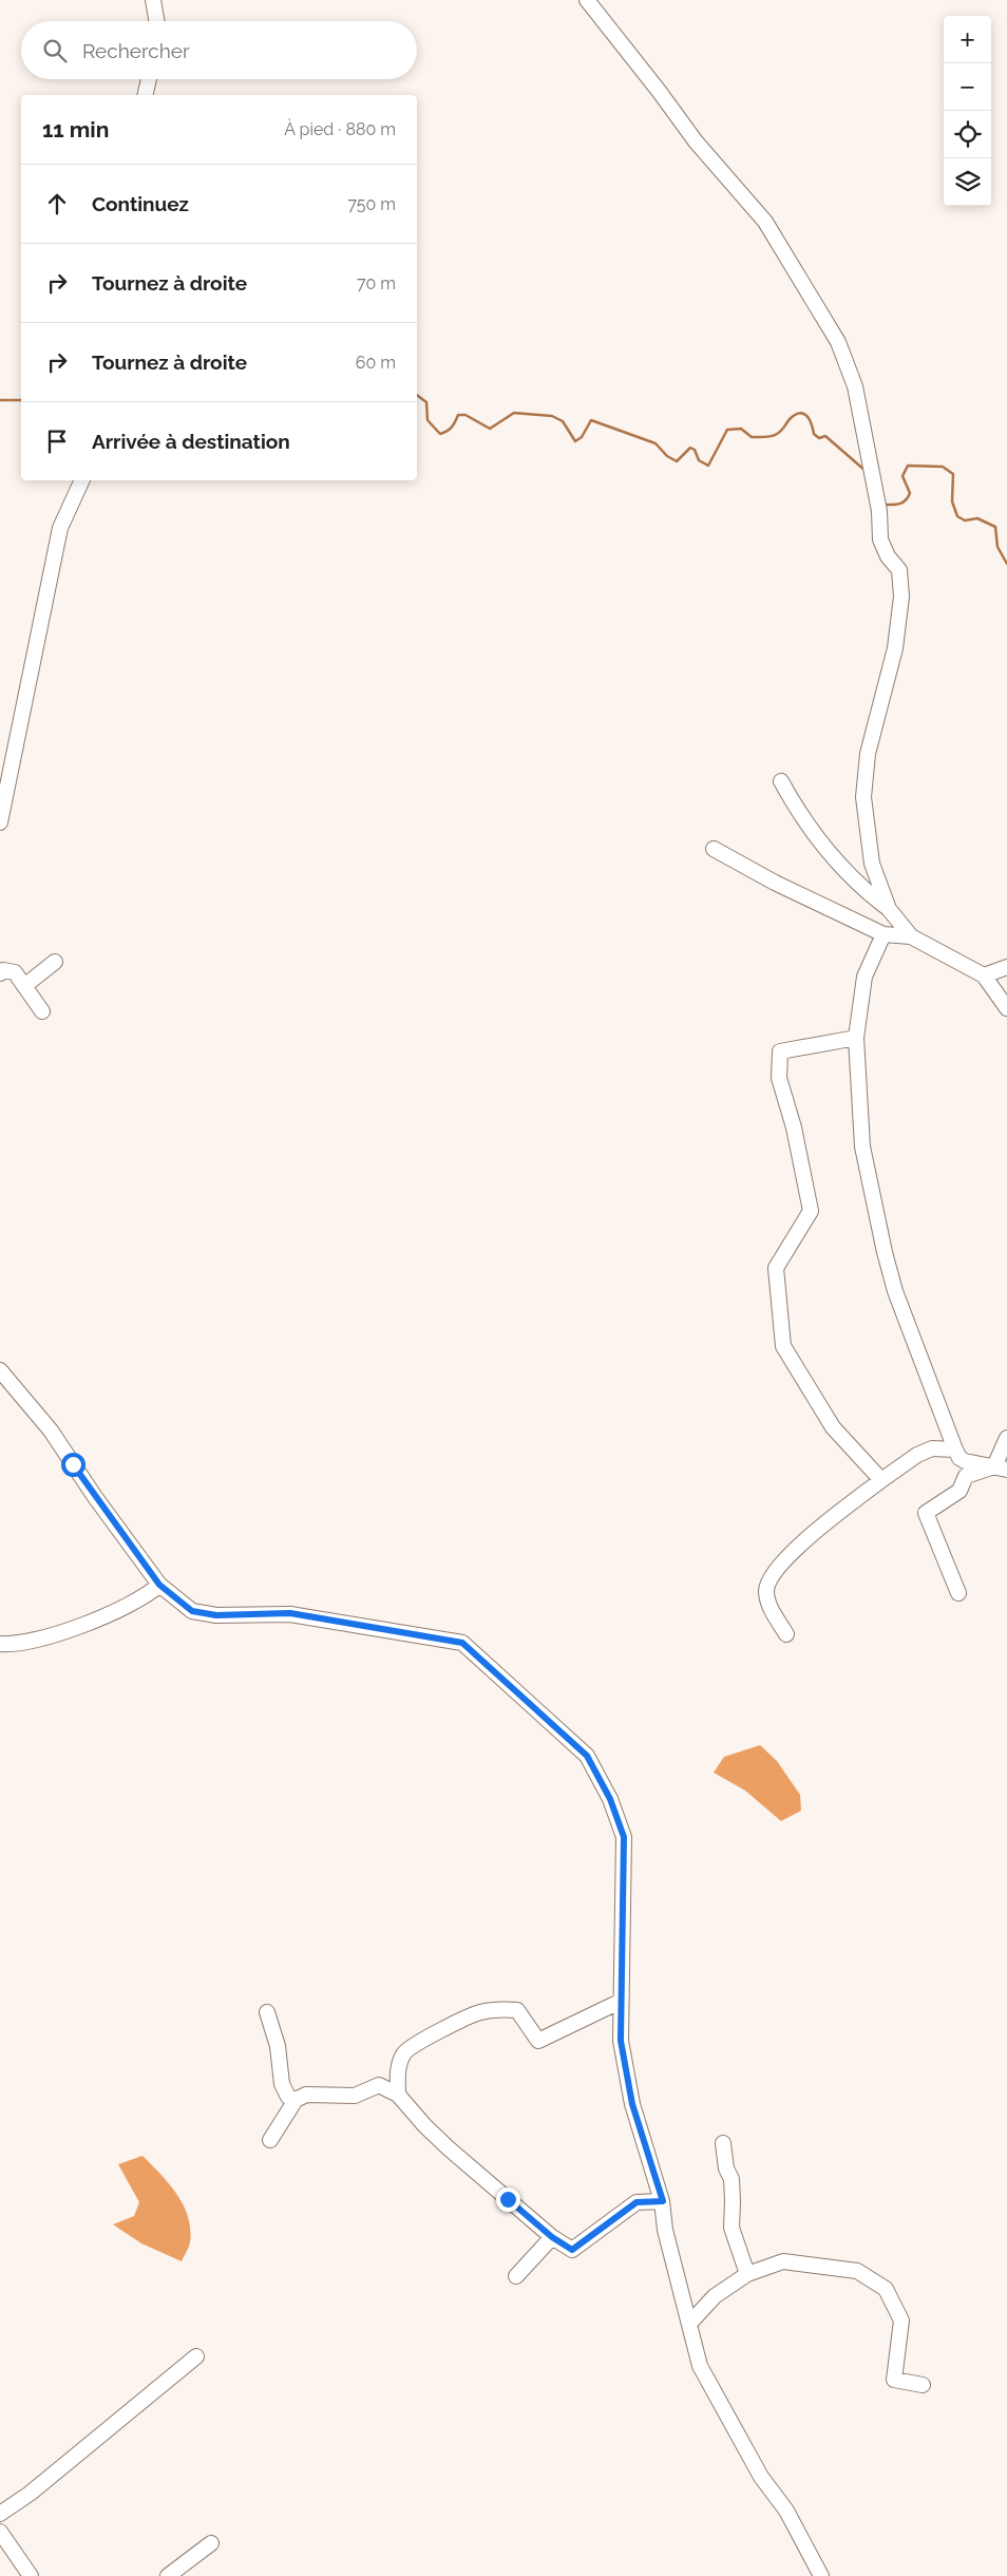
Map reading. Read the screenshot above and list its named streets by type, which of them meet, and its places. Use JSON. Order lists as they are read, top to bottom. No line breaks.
{"page":{"map_buttons":["+","−"],"search":"Rechercher","heading":["11 min","À pied · 880 m"],"list":[["Continuez","750 m"],["Tournez à droite","70 m"],["Tournez à droite","60 m"],"Arrivée à destination"]}}
